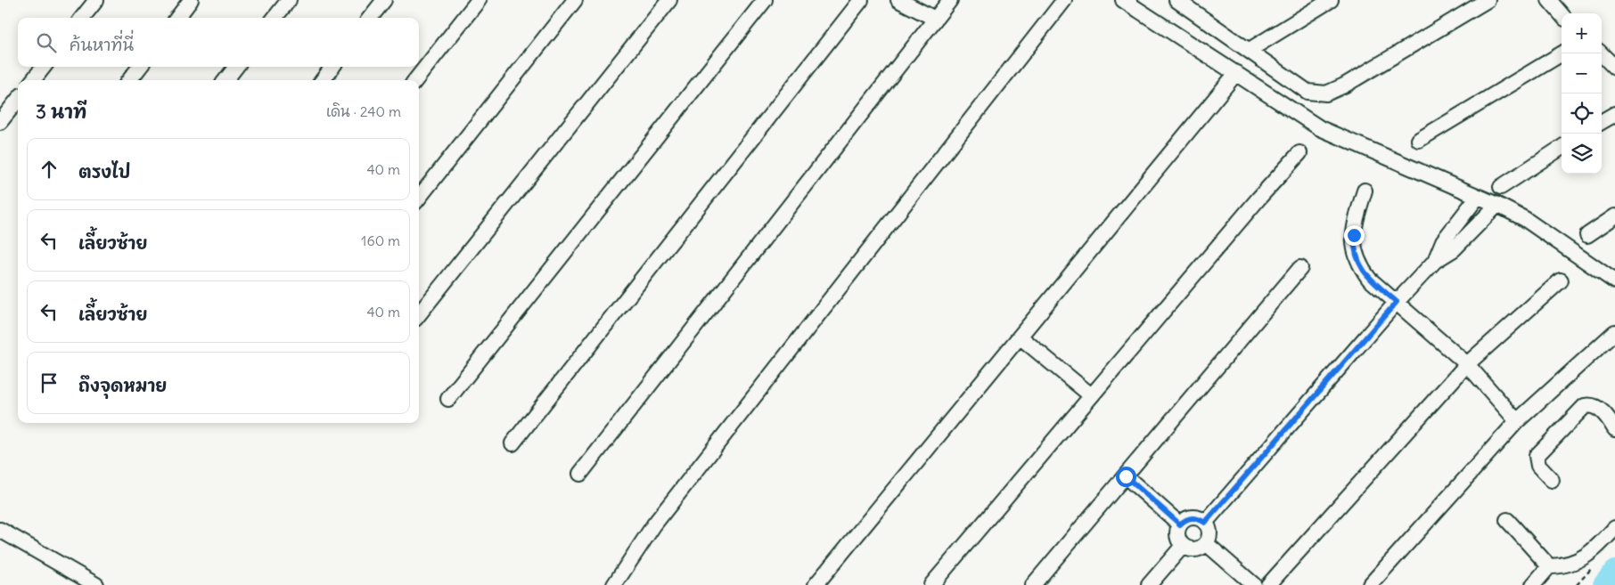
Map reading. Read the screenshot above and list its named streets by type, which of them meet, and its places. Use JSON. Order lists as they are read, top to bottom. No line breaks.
{"page":{"map_buttons":["+","−"],"search":"ค้นหาที่นี่","heading":["3 นาที","เดิน · 240 m"],"list":[["ตรงไป","40 m"],["เลี้ยวซ้าย","160 m"],["เลี้ยวซ้าย","40 m"],"ถึงจุดหมาย"]}}
